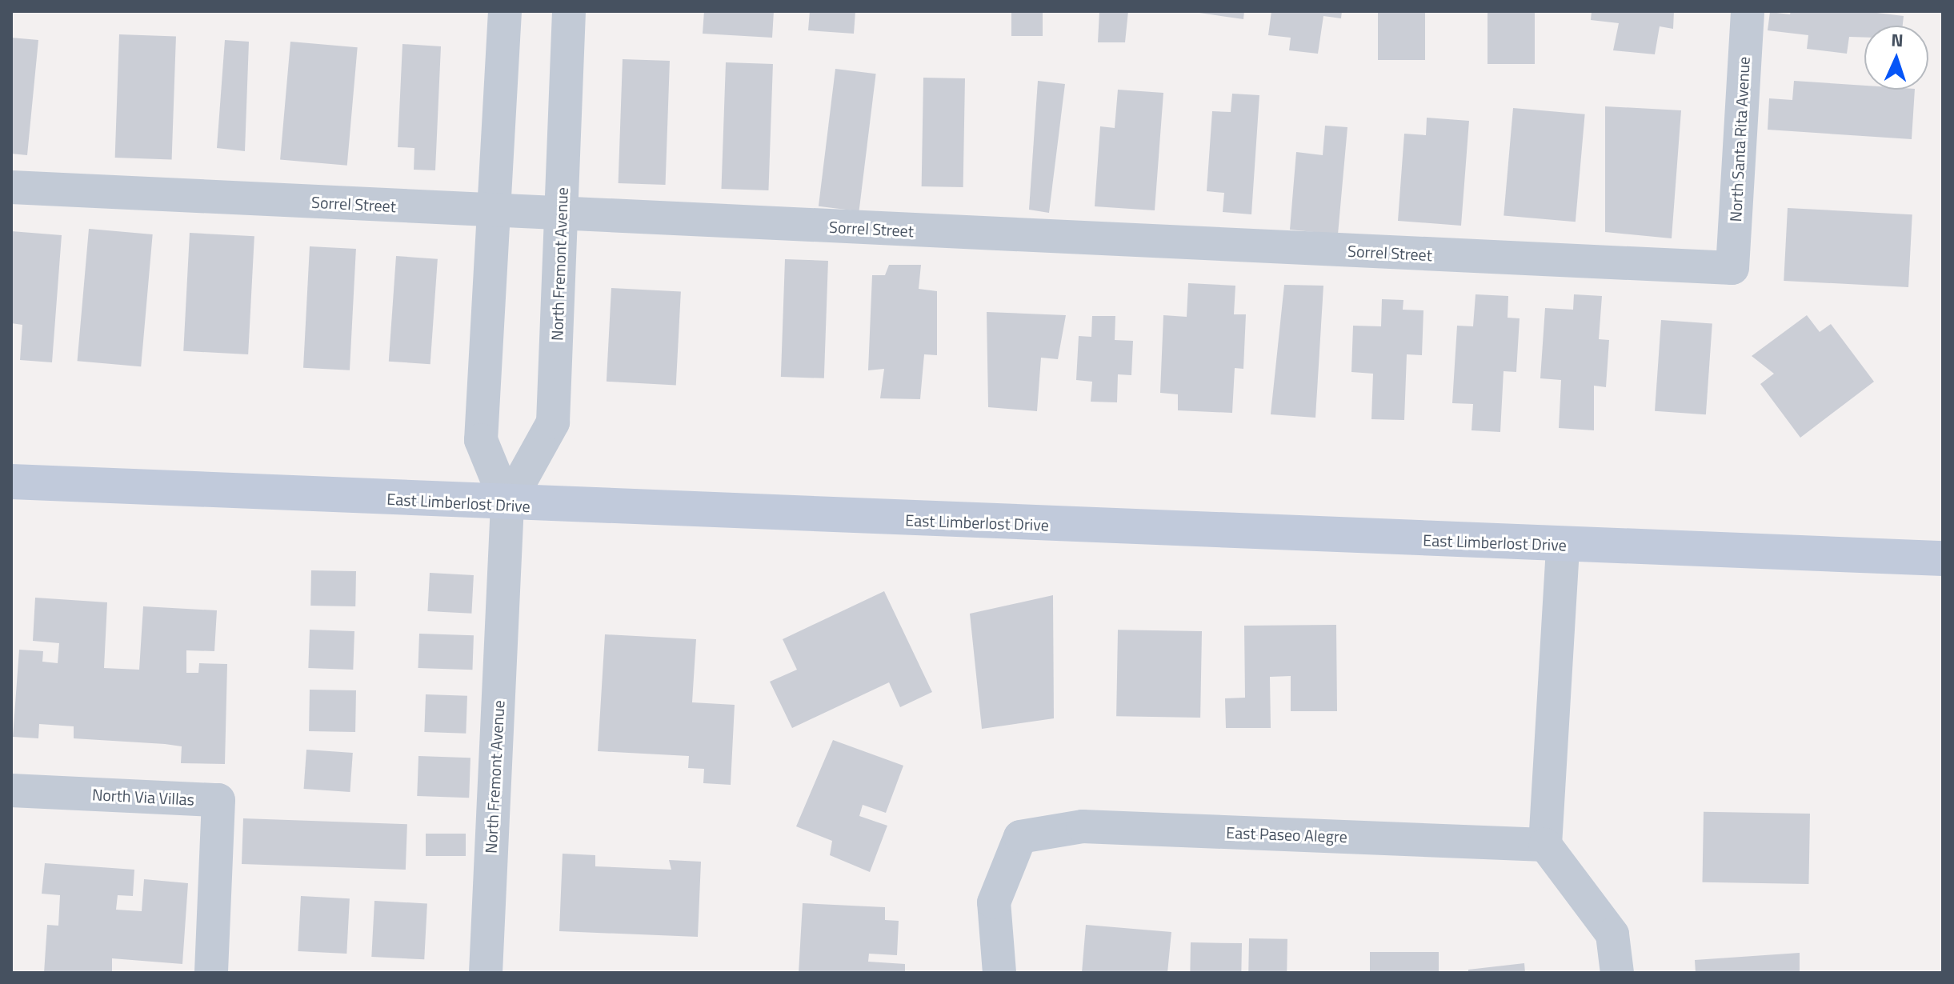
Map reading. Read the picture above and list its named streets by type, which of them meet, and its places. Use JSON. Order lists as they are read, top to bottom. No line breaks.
{"streets":{"street":["North Santa Rita Avenue","Sorrel Street","North Fremont Avenue","East Limberlost Drive","North Via Villas","East Paseo Alegre"]},"crossings":[["North Santa Rita Avenue","Sorrel Street"],["Sorrel Street","North Fremont Avenue"],["North Fremont Avenue","East Limberlost Drive"]],"north":"top"}
